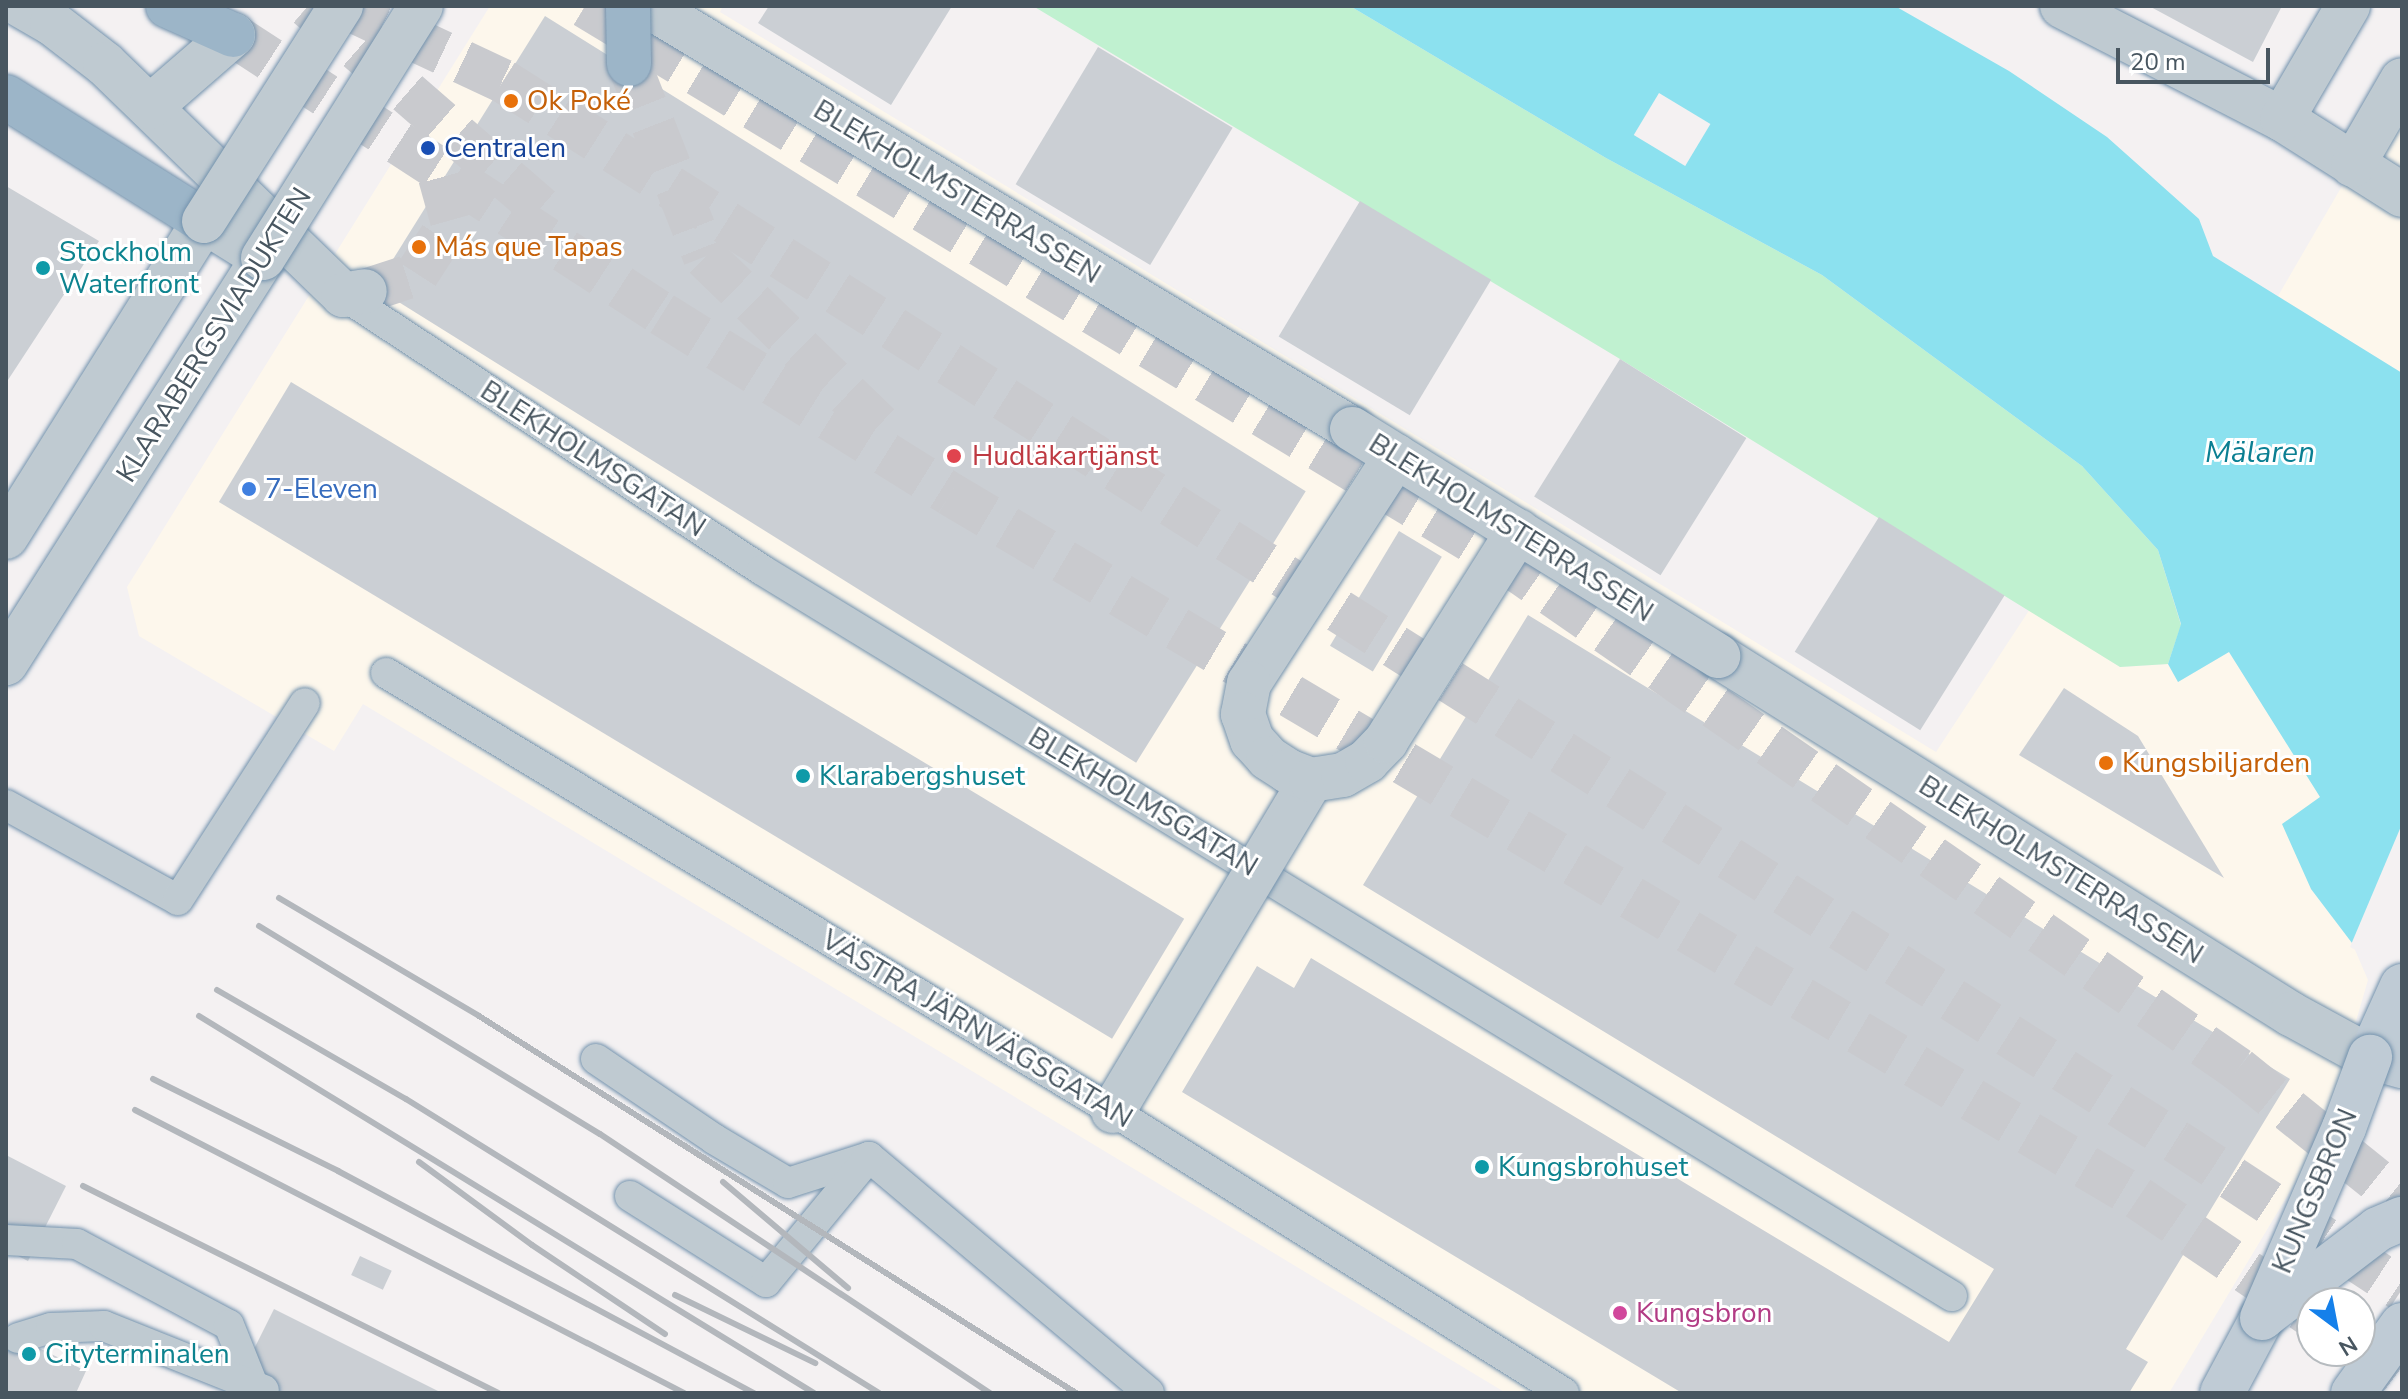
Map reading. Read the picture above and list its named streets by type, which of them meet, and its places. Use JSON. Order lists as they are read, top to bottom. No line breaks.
{"streets":{"main road":["KUNGSBRON"],"street":["BLEKHOLMSTERRASSEN","KLARABERGSVIADUKTEN"],"lane":["BLEKHOLMSGATAN","VÄSTRA JÄRNVÄGSGATAN"]},"crossings":[["BLEKHOLMSTERRASSEN","KUNGSBRON"]],"water":["Mälaren"],"places":["Ok Poké","Centralen","Más que Tapas","Stockholm Waterfront","Hudläkartjänst","7-Eleven","Kungsbiljarden","Klarabergshuset","Kungsbrohuset","Kungsbron","Cityterminalen"],"scale_bar":"20 m","north":"bottom right"}
